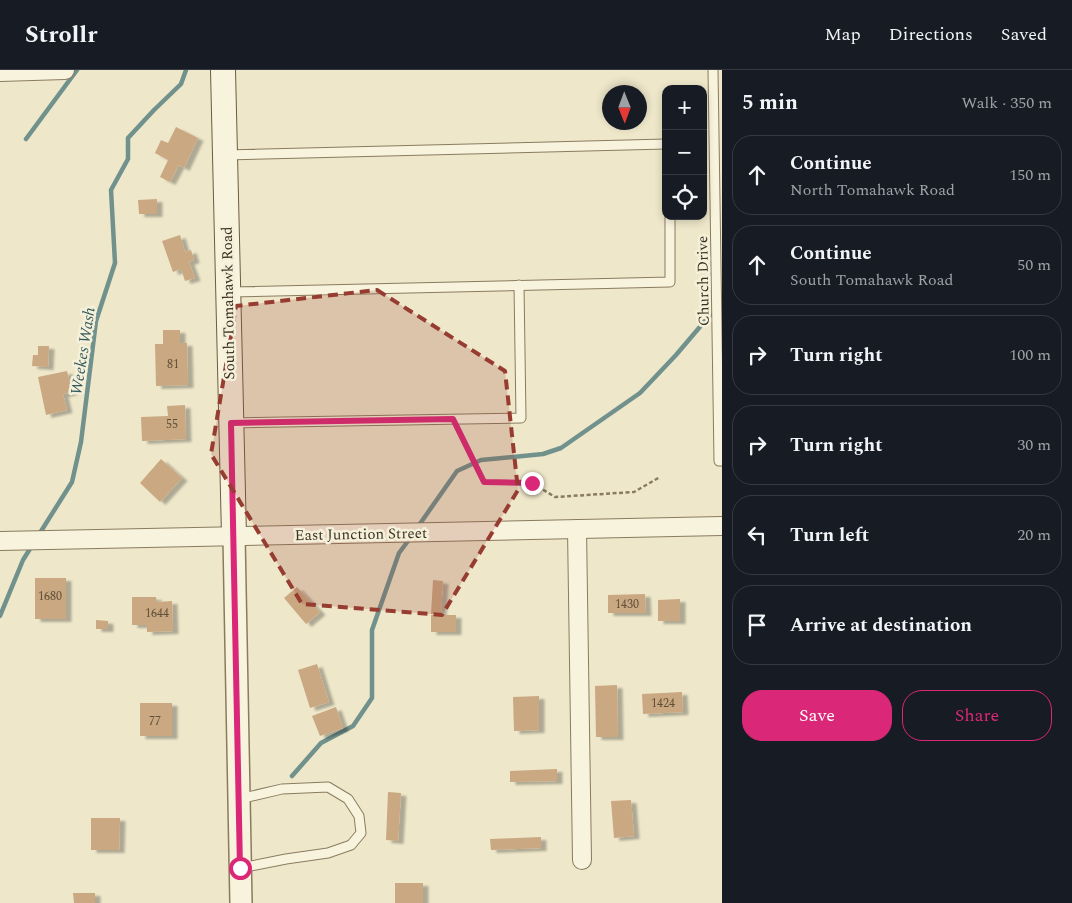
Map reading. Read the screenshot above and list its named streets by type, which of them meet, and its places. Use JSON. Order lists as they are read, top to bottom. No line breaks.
{"streets":{"main road":["South Tomahawk Road"],"street":["East Junction Street"],"lane":["Church Drive"]},"crossings":[["South Tomahawk Road","East Junction Street"]],"water":["Weekes Wash"],"house_numbers":["81","55","1680","1430","1644","1424","77"],"north":"bottom","page":{"header":"Strollr","nav":["Map","Directions","Saved"],"heading":["5 min","Walk · 350 m"],"map_buttons":["+","−"],"list":[["Continue","North Tomahawk Road","150 m"],["Continue","South Tomahawk Road","50 m"],["Turn right","100 m"],["Turn right","30 m"],["Turn left","20 m"],"Arrive at destination"],"buttons":["Save","Share"]}}
